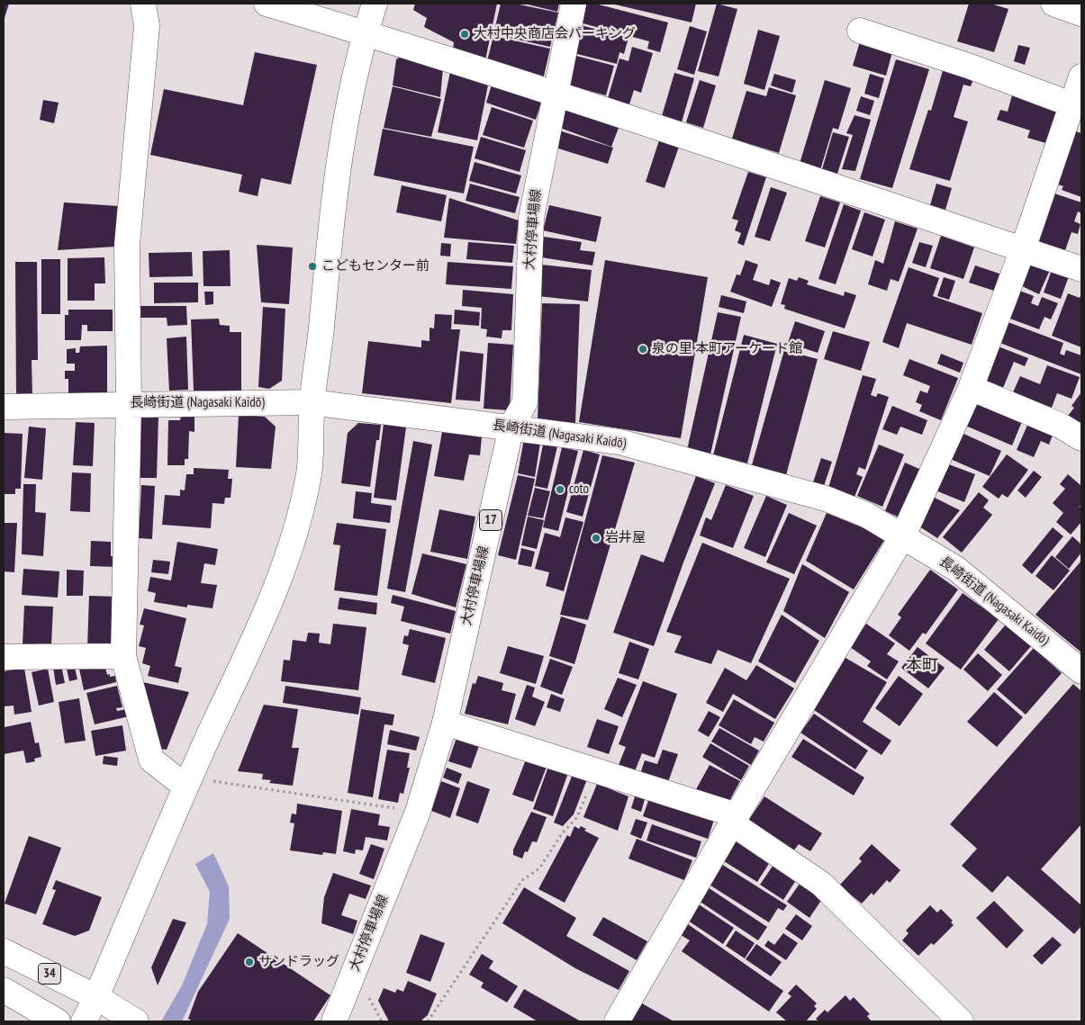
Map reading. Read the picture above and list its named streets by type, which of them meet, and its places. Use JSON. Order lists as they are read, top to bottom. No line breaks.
{"streets":{"main road":["大村停車場線","長崎街道 (Nagasaki Kaidō)","17","34"]},"crossings":[["大村停車場線","長崎街道 (Nagasaki Kaidō)"]],"districts":["本町"],"places":["大村中央商店会パーキング","こどもセンター前","泉の里 本町アーケード館","coto","岩井屋","サンドラッグ"]}
